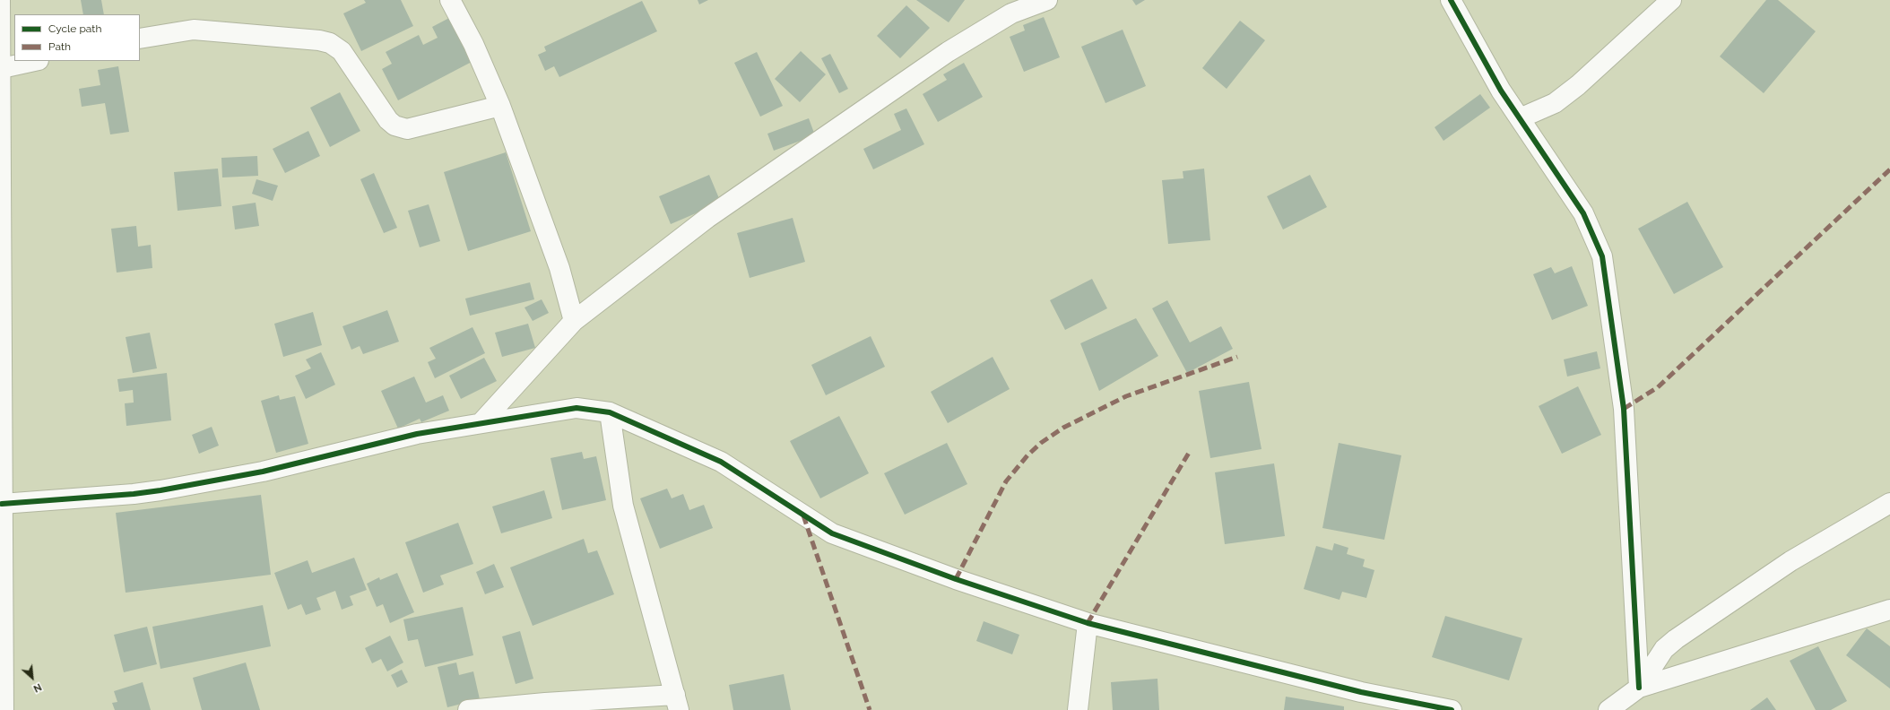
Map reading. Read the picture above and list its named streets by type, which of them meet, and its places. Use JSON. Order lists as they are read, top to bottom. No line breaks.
{"legend":["Cycle path","Path"],"north":"bottom right"}
